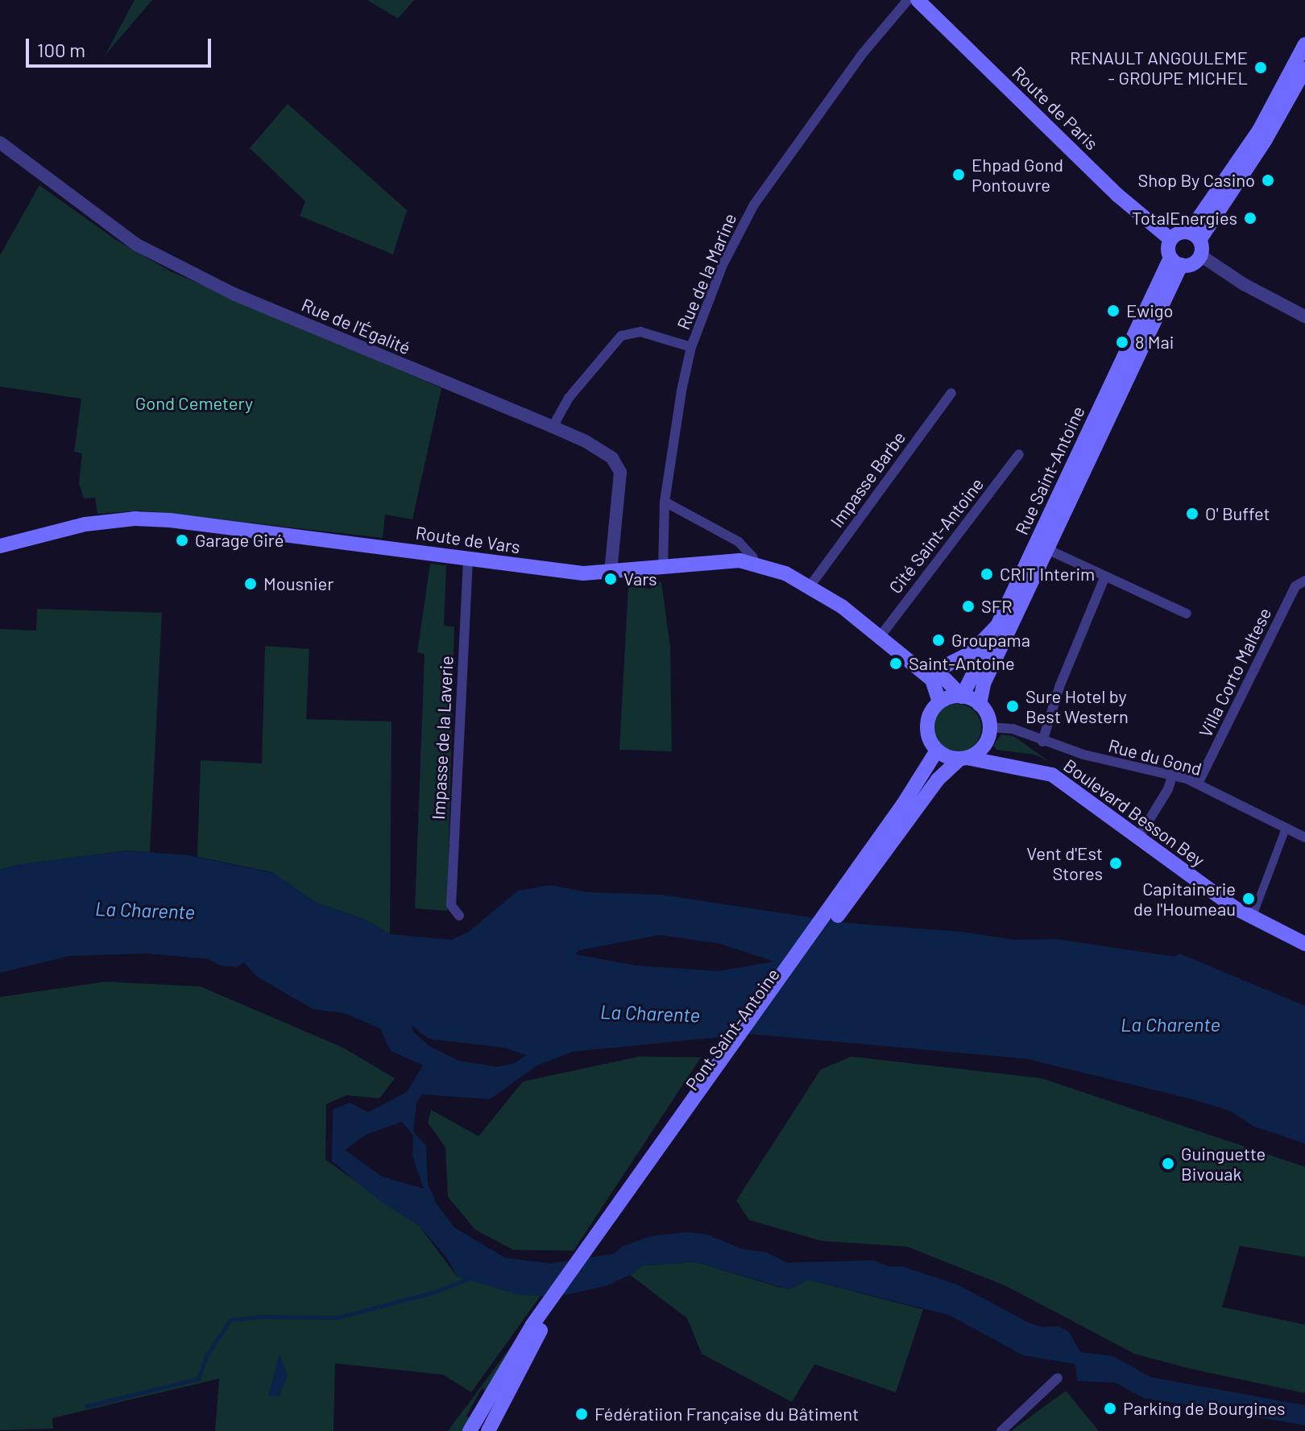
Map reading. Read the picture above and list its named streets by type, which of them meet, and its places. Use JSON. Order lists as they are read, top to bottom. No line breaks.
{"streets":{"main road":["Route de Paris","Rue Saint-Antoine","Route de Vars","Boulevard Besson Bey","Pont Saint-Antoine"],"street":["Rue de la Marine","Rue de l'Égalité","Impasse Barbe","Cité Saint-Antoine","Villa Corto Maltese","Impasse de la Laverie","Rue du Gond"]},"crossings":[["Route de Paris","Rue Saint-Antoine"],["Rue de la Marine","Route de Vars"],["Rue de l'Égalité","Route de Vars"],["Rue Saint-Antoine","Route de Vars"],["Rue Saint-Antoine","Rue du Gond"],["Rue Saint-Antoine","Boulevard Besson Bey"],["Rue Saint-Antoine","Pont Saint-Antoine"],["Impasse Barbe","Route de Vars"],["Cité Saint-Antoine","Route de Vars"],["Route de Vars","Impasse de la Laverie"],["Route de Vars","Rue du Gond"],["Route de Vars","Boulevard Besson Bey"],["Route de Vars","Pont Saint-Antoine"],["Villa Corto Maltese","Rue du Gond"],["Rue du Gond","Boulevard Besson Bey"],["Rue du Gond","Pont Saint-Antoine"],["Boulevard Besson Bey","Pont Saint-Antoine"]],"water":["La Charente"],"parks":["Gond Cemetery"],"places":["RENAULT ANGOULEME - GROUPE MICHEL","Ehpad Gond Pontouvre","Shop By Casino","TotalEnergies","Ewigo","8 Mai","O' Buffet","Garage Giré","CRIT Interim","Vars","Mousnier","SFR","Groupama","Saint-Antoine","Sure Hotel by Best Western","Vent d'Est Stores","Capitainerie de l'Houmeau","Guinguette Bivouak","Parking de Bourgines","Fédératiion Française du Bâtiment"],"scale_bar":"100 m"}
